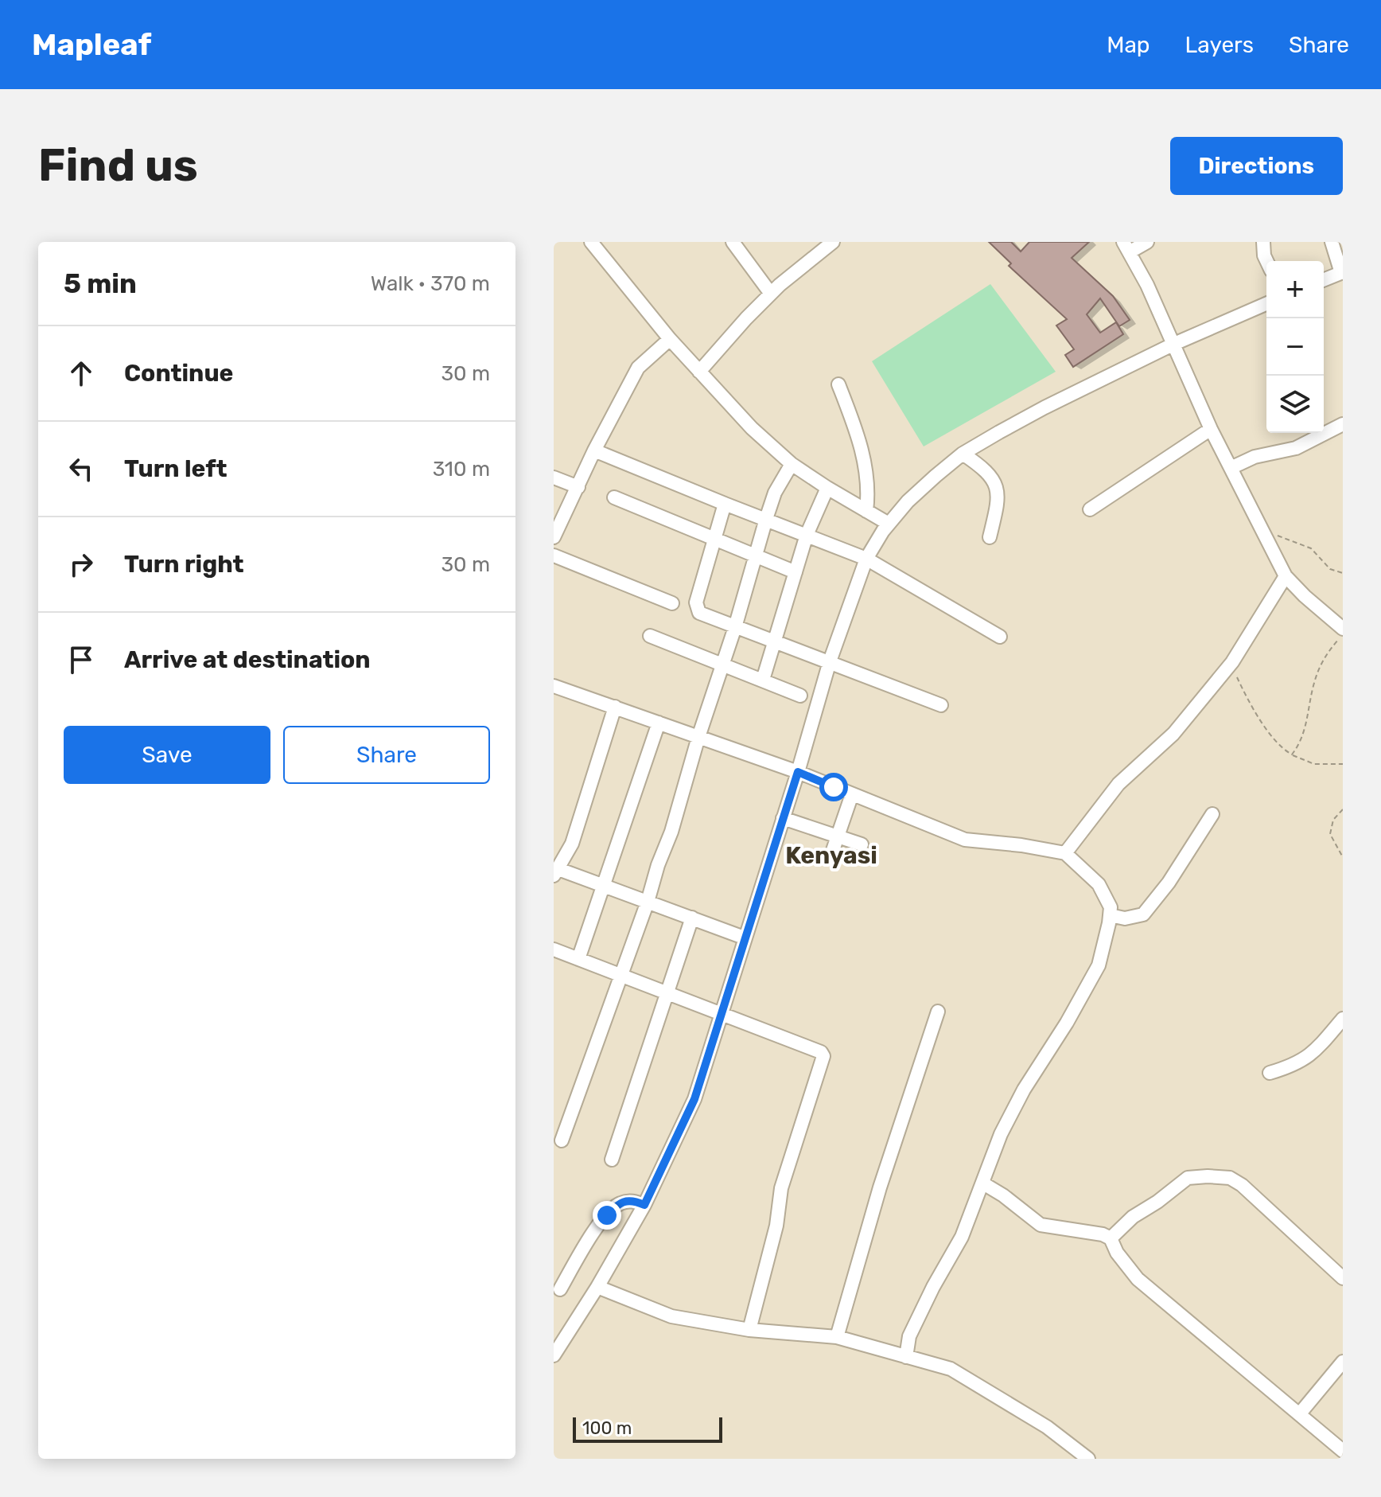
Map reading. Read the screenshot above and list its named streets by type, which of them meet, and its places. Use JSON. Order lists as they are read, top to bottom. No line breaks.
{"districts":["Kenyasi"],"scale_bar":"100 m","page":{"header":"Mapleaf","nav":["Map","Layers","Share"],"buttons":["Directions",["Save","Share"]],"title":"Find us","heading":["5 min","Walk · 370 m"],"map_buttons":["+","−"],"list":[["Continue","30 m"],["Turn left","310 m"],["Turn right","30 m"],"Arrive at destination"],"scale":"100 m"}}
